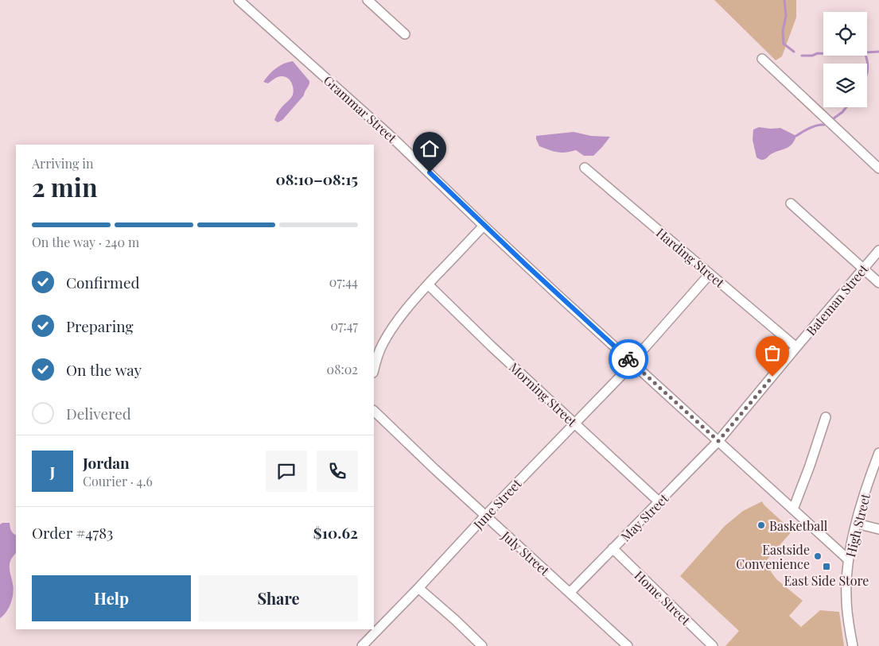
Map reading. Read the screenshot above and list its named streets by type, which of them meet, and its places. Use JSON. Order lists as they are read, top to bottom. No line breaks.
{"streets":{"street":["Grammar Street","Harding Street","Bateman Street","Morning Street","June Street","May Street","High Street","July Street","Home Street"]},"crossings":[["Grammar Street","Bateman Street"],["Grammar Street","June Street"],["Grammar Street","May Street"],["Grammar Street","High Street"],["Harding Street","Bateman Street"],["Harding Street","June Street"],["Bateman Street","May Street"],["Morning Street","June Street"],["Morning Street","May Street"],["June Street","July Street"],["May Street","July Street"],["May Street","Home Street"]],"places":{"other":["Basketball","Eastside Convenience"],"transit":["East Side Store"]},"page":{"heading":["2 min","Arriving in","08:10–08:15"],"panel":["Jordan","Courier · 4.6","Order #4783","$10.62"],"bar":"On the way · 240 m","list":[["Confirmed","07:44"],["Preparing","07:47"],["On the way","08:02"],"Delivered"],"round":"J","buttons":["Help","Share"]}}
